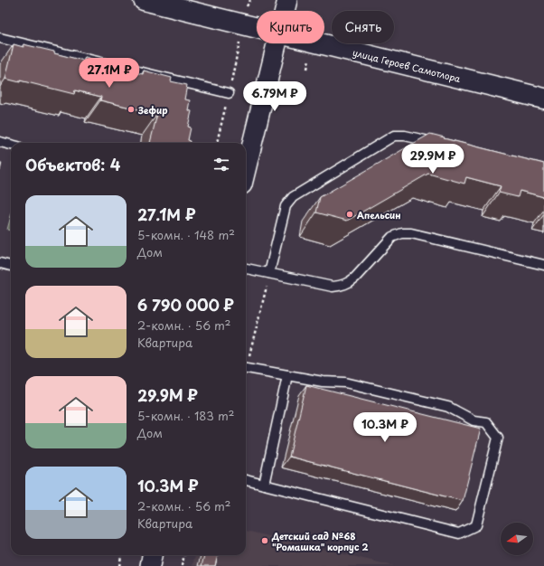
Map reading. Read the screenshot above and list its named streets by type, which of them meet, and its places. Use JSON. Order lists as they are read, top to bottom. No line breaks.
{"streets":{"main road":["улица Героев Самотлора"]},"places":["Зефир","Апельсин","Детский сад №68 \"Ромашка\" корпус 2"],"north":"left","page":{"chip":["Купить","Снять"],"price":["27.1M ₽","6.79M ₽","29.9M ₽","10.3M ₽"],"heading":"Объектов: 4","list":[{"name":"27.1M ₽","note":"5-комн. · 148 m² · Дом"},{"name":"6 790 000 ₽","note":"2-комн. · 56 m² · Квартира"},{"name":"29.9M ₽","note":"5-комн. · 183 m² · Дом"},{"name":"10.3M ₽","note":"2-комн. · 56 m² · Квартира"}]}}
